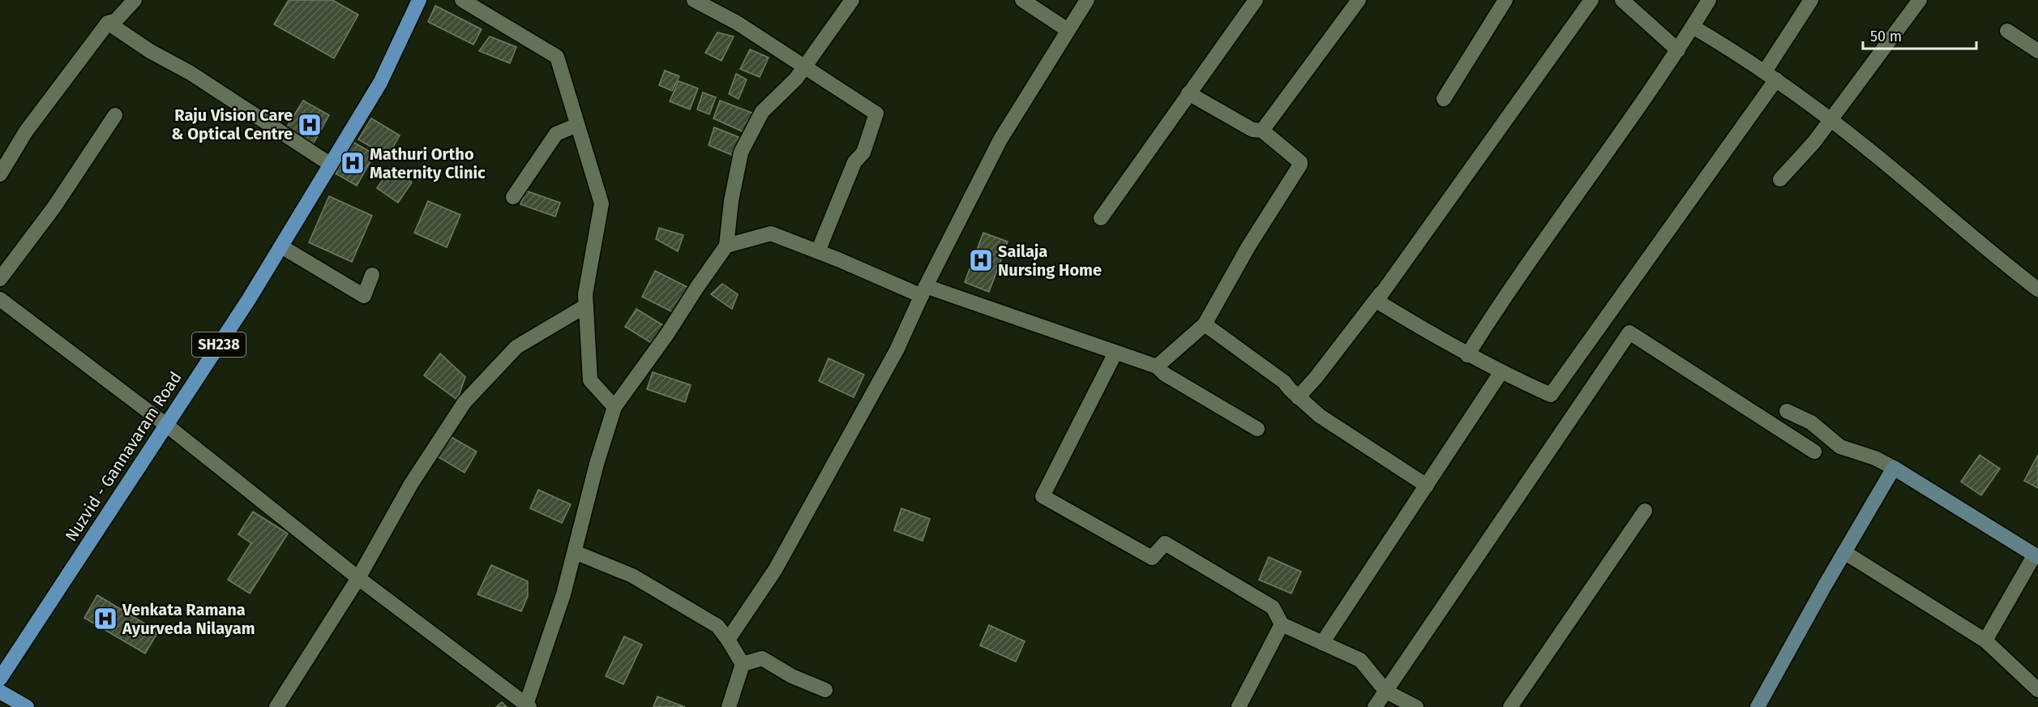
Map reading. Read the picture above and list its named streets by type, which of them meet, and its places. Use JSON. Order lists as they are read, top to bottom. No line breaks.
{"streets":{"main road":["SH238","Nuzvid - Gannavaram Road"]},"places":{"hospital":["Raju Vision Care & Optical Centre","Mathuri Ortho Maternity Clinic","Sailaja Nursing Home","Venkata Ramana Ayurveda Nilayam"]},"scale_bar":"50 m"}
